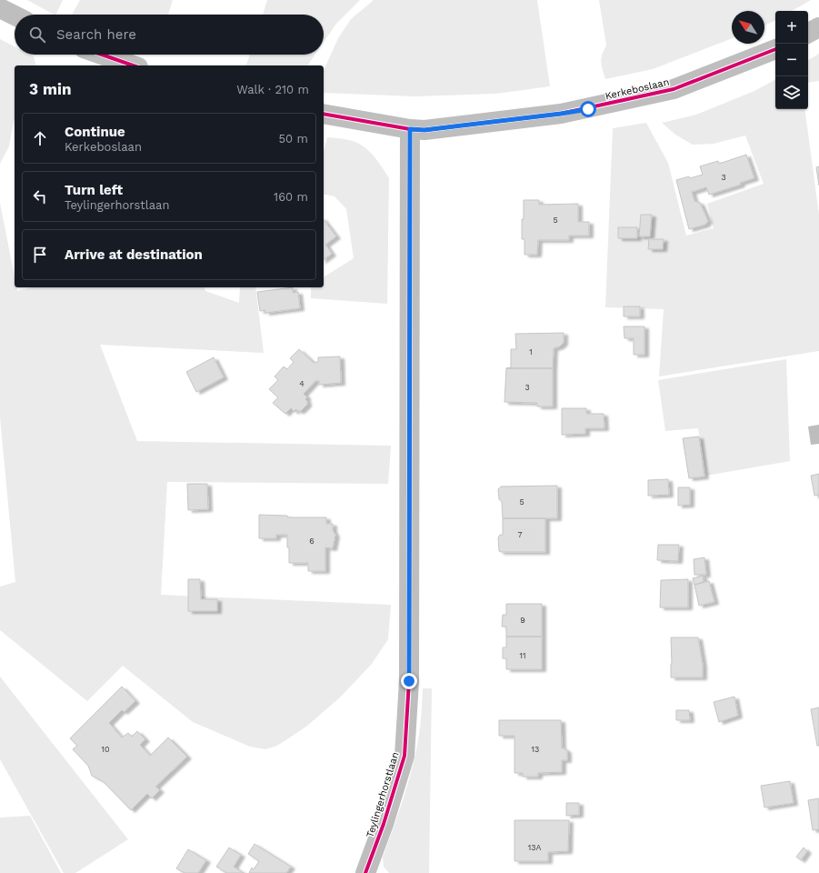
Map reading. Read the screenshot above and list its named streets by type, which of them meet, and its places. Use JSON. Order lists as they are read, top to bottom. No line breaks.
{"streets":{"street":["Kerkeboslaan","Teylingerhorstlaan"]},"crossings":[["Kerkeboslaan","Teylingerhorstlaan"]],"house_numbers":["3","5","1","4","3","5","7","6","9","11","10","13","13A"],"north":"top left","page":{"map_buttons":["+","−"],"search":"Search here","heading":["3 min","Walk · 210 m"],"list":[["Continue","Kerkeboslaan","50 m"],["Turn left","Teylingerhorstlaan","160 m"],"Arrive at destination"]}}
